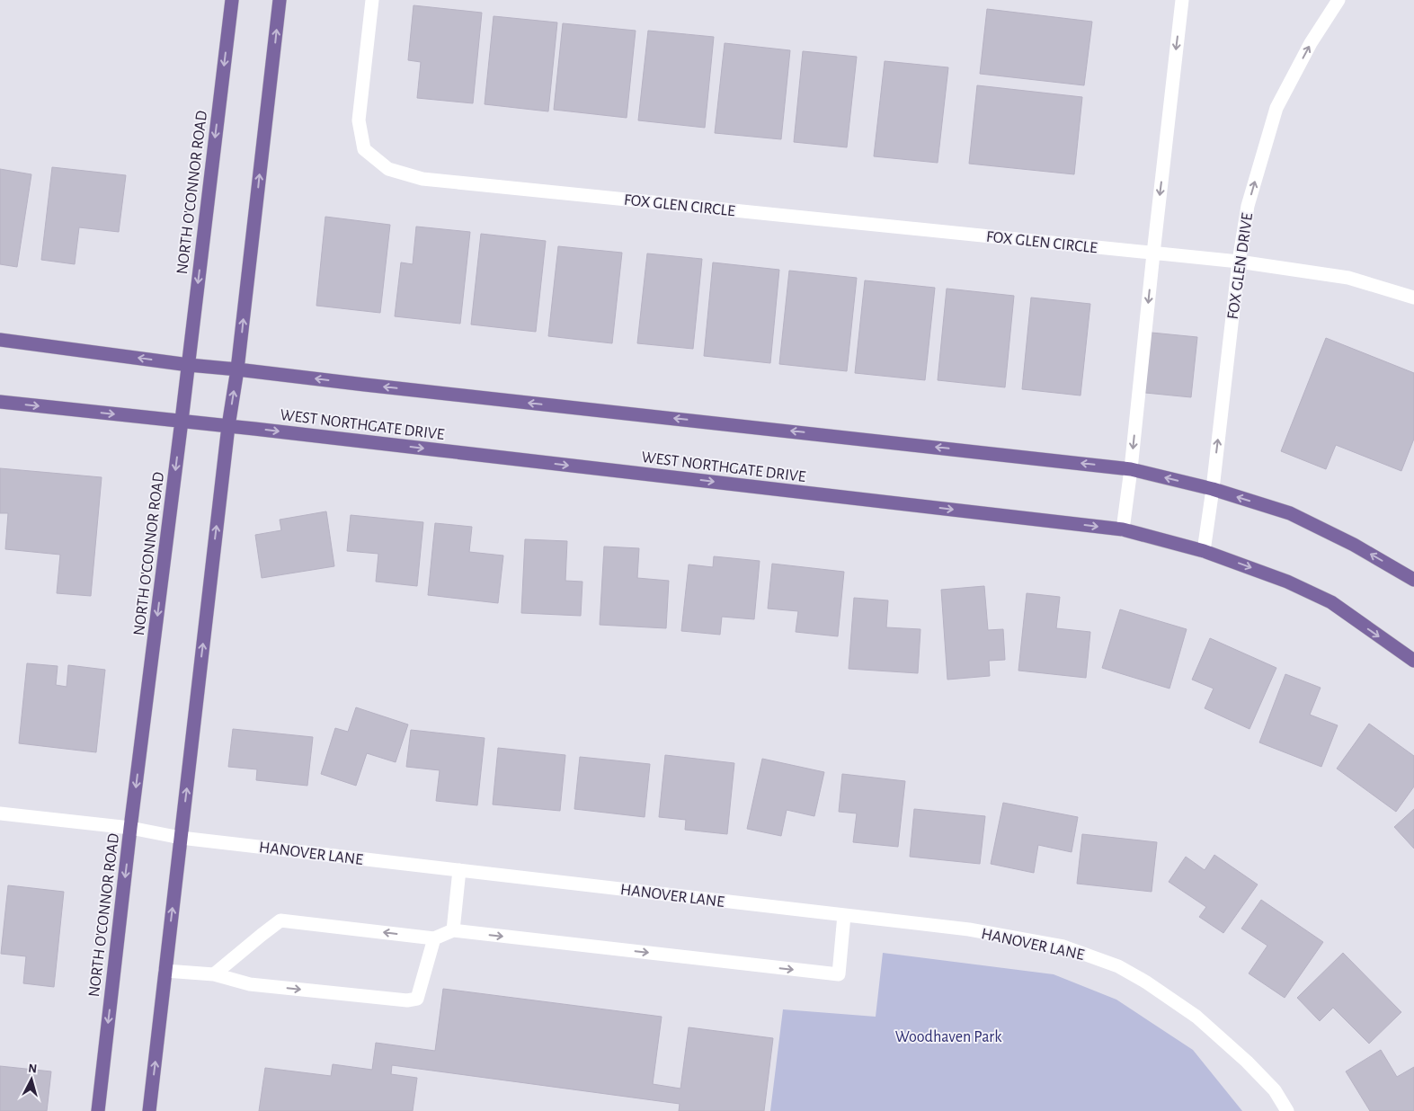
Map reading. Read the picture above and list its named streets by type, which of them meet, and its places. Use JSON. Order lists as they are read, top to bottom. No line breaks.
{"streets":{"main road":["NORTH O'CONNOR ROAD","WEST NORTHGATE DRIVE"],"street":["FOX GLEN CIRCLE","FOX GLEN DRIVE","HANOVER LANE"]},"crossings":[["NORTH O'CONNOR ROAD","WEST NORTHGATE DRIVE"],["NORTH O'CONNOR ROAD","HANOVER LANE"],["FOX GLEN CIRCLE","FOX GLEN DRIVE"],["FOX GLEN DRIVE","WEST NORTHGATE DRIVE"]],"parks":["Woodhaven Park"],"north":"top"}
